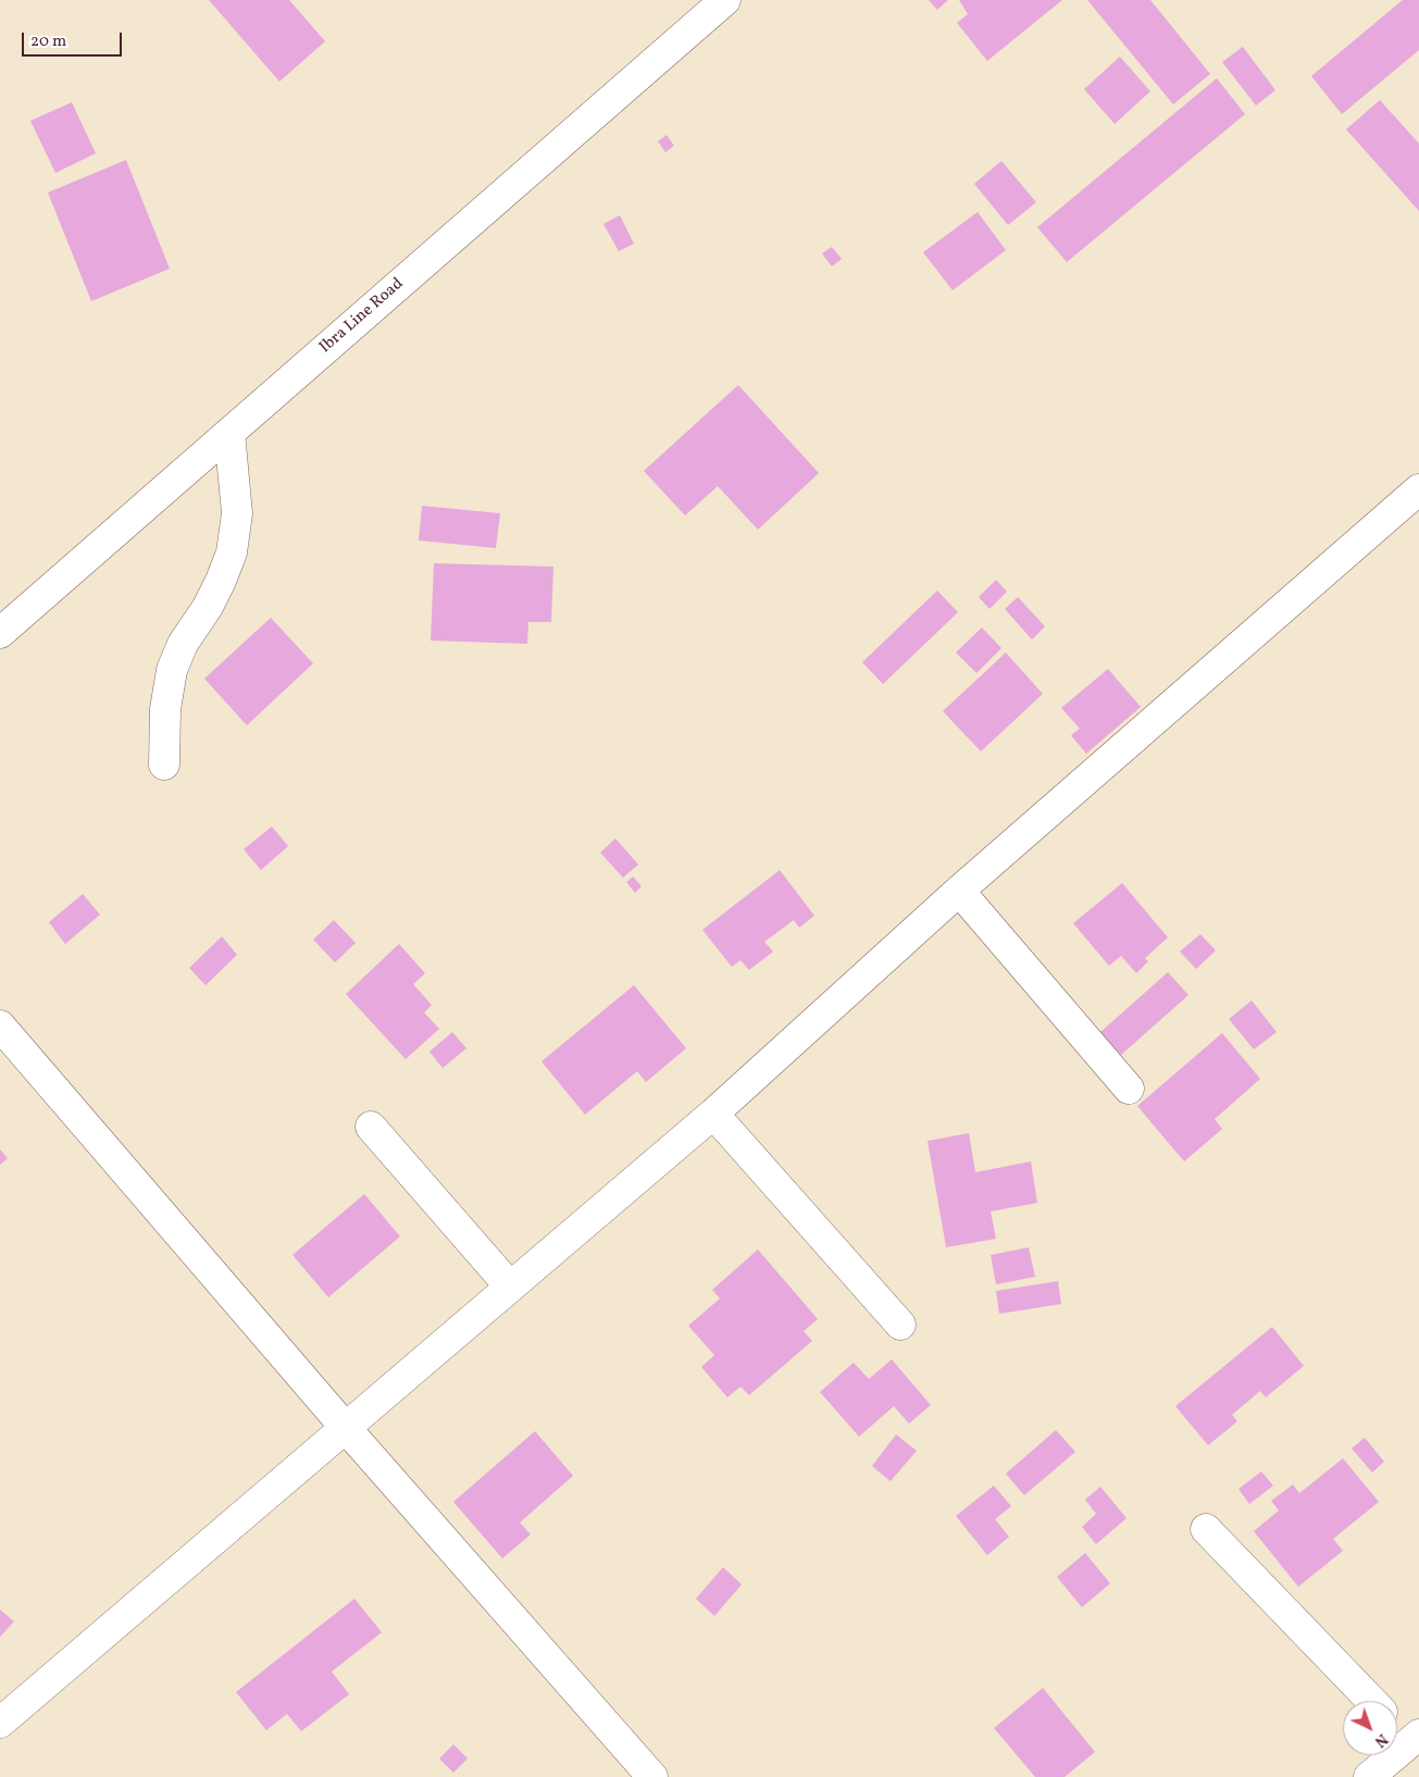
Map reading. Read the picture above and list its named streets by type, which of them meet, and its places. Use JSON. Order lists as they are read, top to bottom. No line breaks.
{"streets":{"street":["Ibra Line Road"]},"scale_bar":"20 m","north":"bottom right"}
